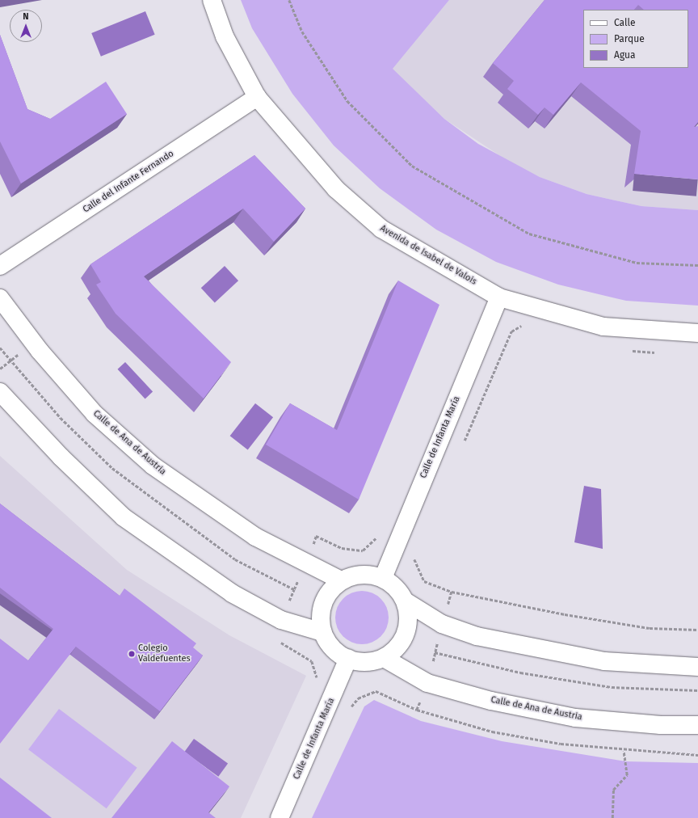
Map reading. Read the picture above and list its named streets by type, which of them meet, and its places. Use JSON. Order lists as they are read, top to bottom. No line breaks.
{"streets":{"street":["Calle del Infante Fernando","Avenida de Isabel de Valois","Calle de Infanta María","Calle de Ana de Austria"]},"crossings":[["Calle del Infante Fernando","Avenida de Isabel de Valois"],["Avenida de Isabel de Valois","Calle de Infanta María"],["Calle de Infanta María","Calle de Ana de Austria"]],"places":["Colegio Valdefuentes"],"legend":["Calle","Parque","Agua"],"north":"top"}
